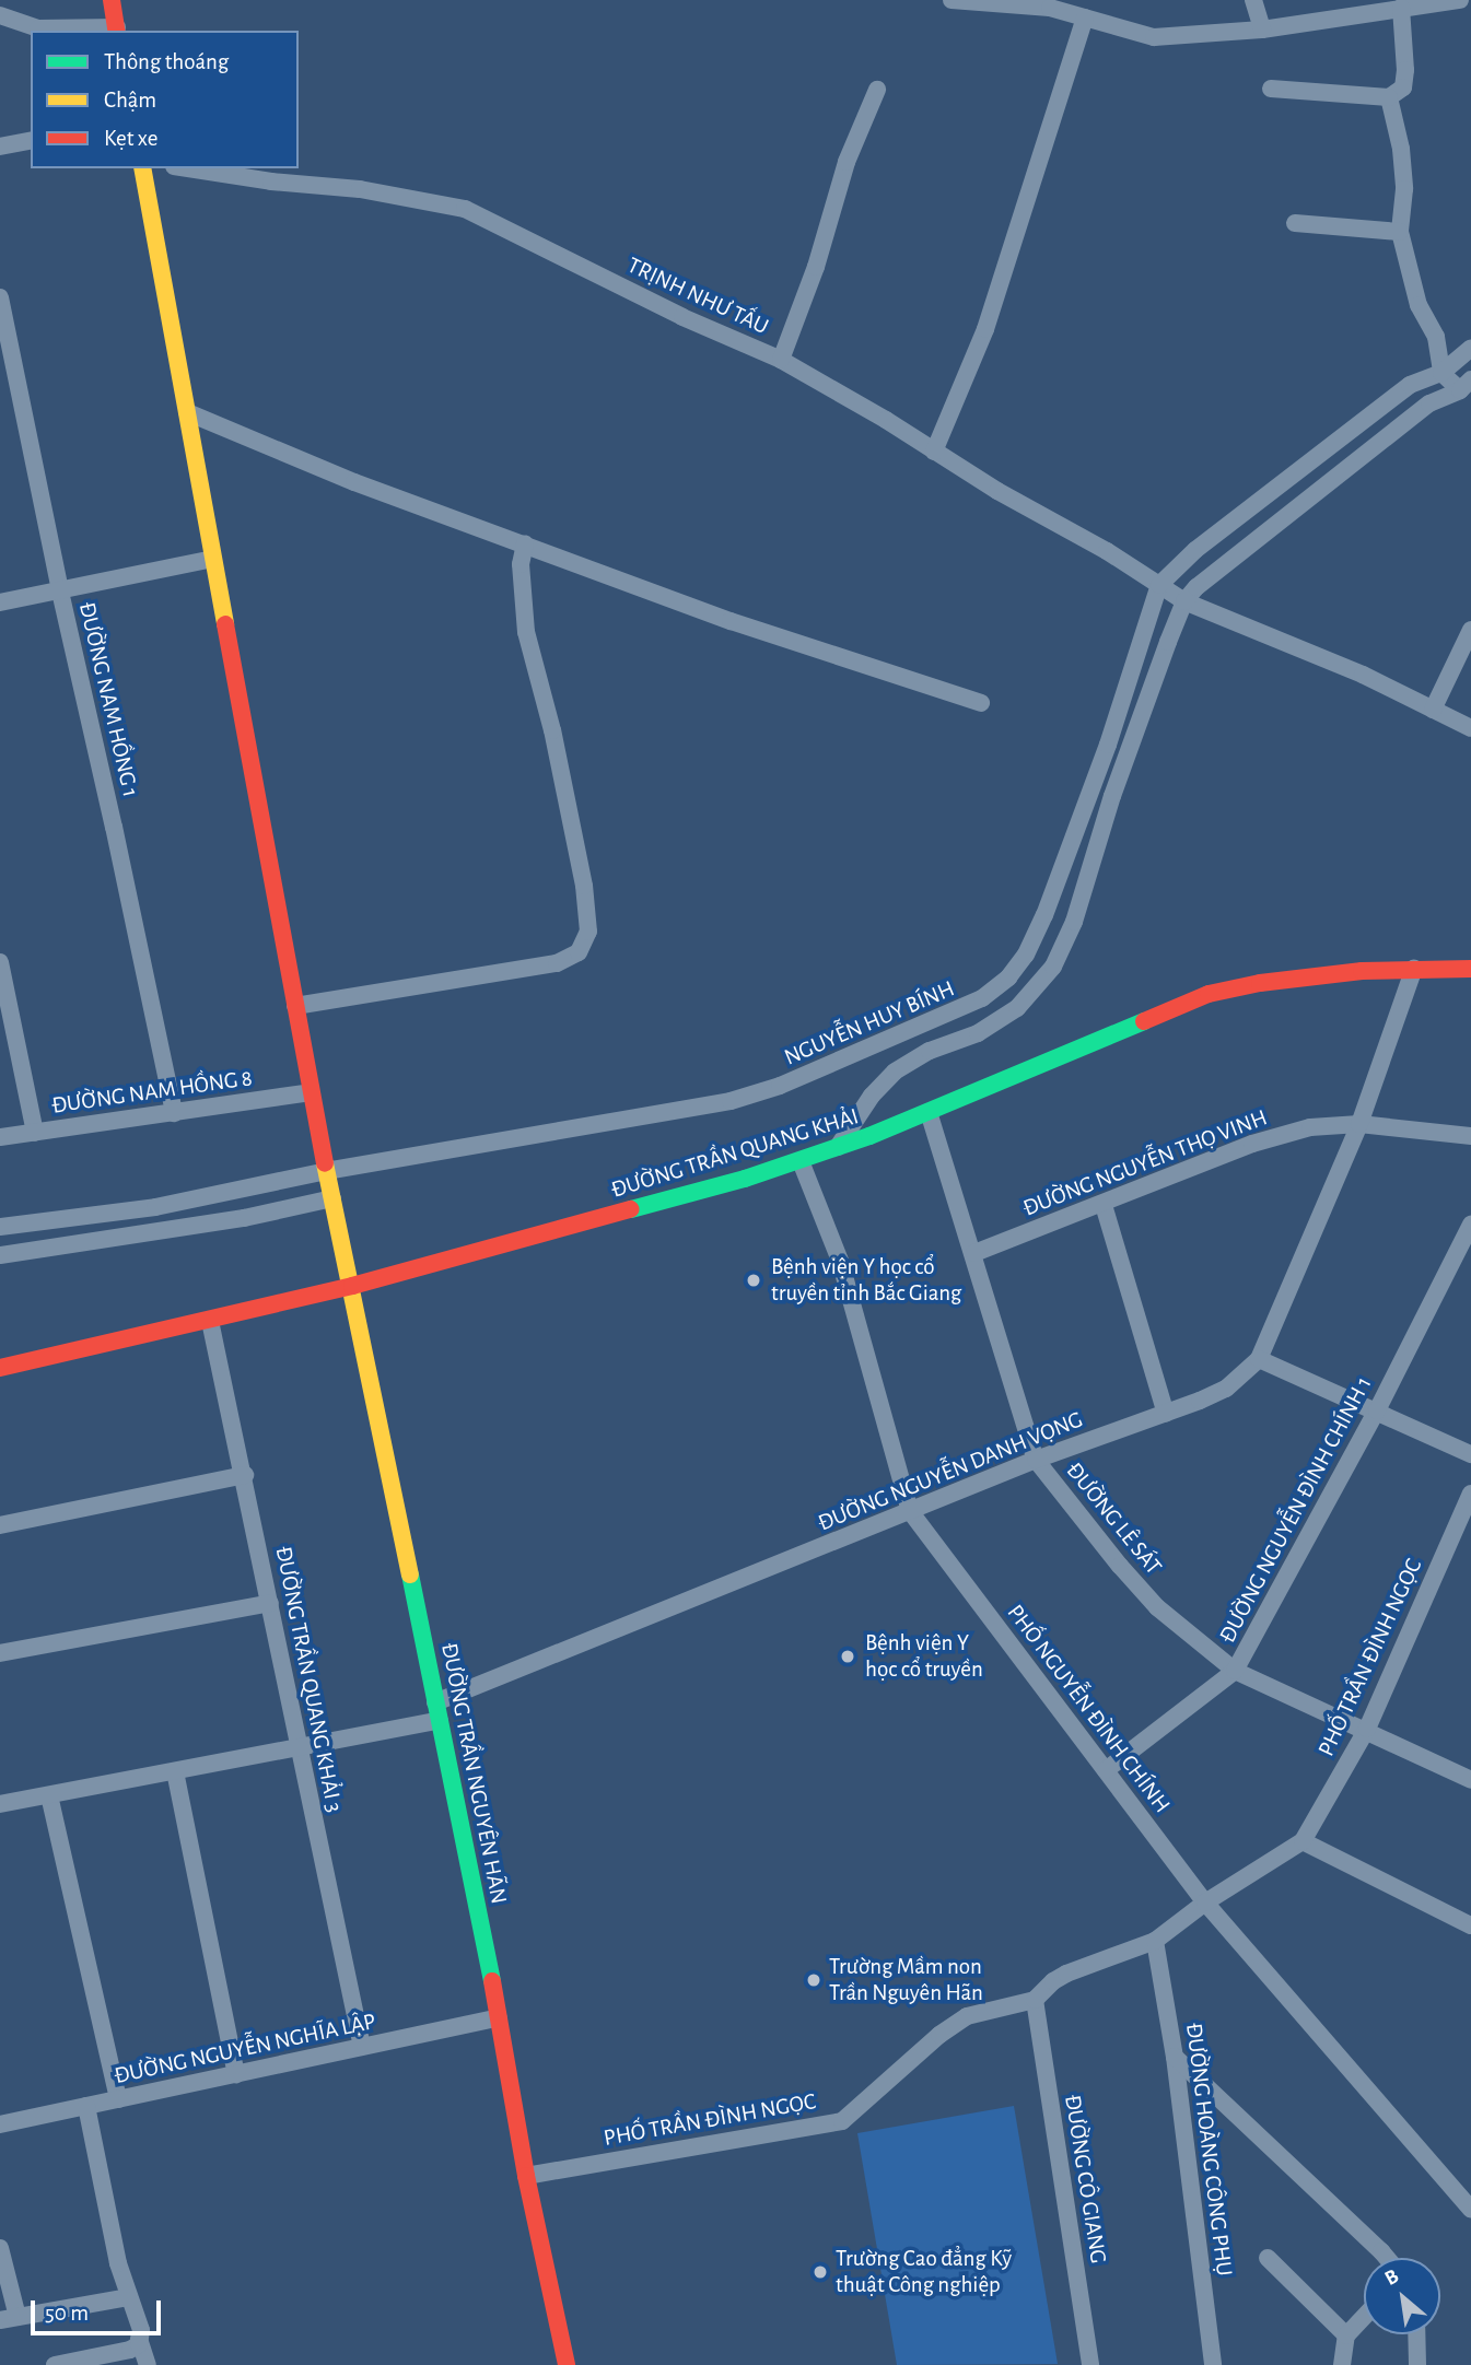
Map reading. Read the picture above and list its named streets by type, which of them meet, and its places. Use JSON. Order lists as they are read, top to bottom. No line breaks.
{"streets":{"street":["TRỊNH NHƯ TẤU","ĐƯỜNG NAM HỒNG 1","NGUYỄN HUY BÍNH","ĐƯỜNG NAM HỒNG 8","ĐƯỜNG TRẦN QUANG KHẢI","ĐƯỜNG NGUYỄN THỌ VINH","ĐƯỜNG NGUYỄN DANH VỌNG","ĐƯỜNG NGUYỄN ĐÌNH CHÍNH 1","ĐƯỜNG LÊ SÁT","PHỐ TRẦN ĐÌNH NGỌC","ĐƯỜNG TRẦN QUANG KHẢI 3","PHỐ NGUYỄN ĐÌNH CHÍNH","ĐƯỜNG TRẦN NGUYÊN HÃN","ĐƯỜNG NGUYỄN NGHĨA LẬP","ĐƯỜNG HOÀNG CÔNG PHỤ","ĐƯỜNG CÔ GIANG"]},"crossings":[["TRỊNH NHƯ TẤU","NGUYỄN HUY BÍNH"],["ĐƯỜNG NAM HỒNG 1","ĐƯỜNG NAM HỒNG 8"],["NGUYỄN HUY BÍNH","ĐƯỜNG TRẦN NGUYÊN HÃN"],["ĐƯỜNG NAM HỒNG 8","ĐƯỜNG TRẦN NGUYÊN HÃN"],["ĐƯỜNG TRẦN QUANG KHẢI","ĐƯỜNG LÊ SÁT"],["ĐƯỜNG TRẦN QUANG KHẢI","ĐƯỜNG TRẦN QUANG KHẢI 3"],["ĐƯỜNG TRẦN QUANG KHẢI","PHỐ NGUYỄN ĐÌNH CHÍNH"],["ĐƯỜNG TRẦN QUANG KHẢI","ĐƯỜNG TRẦN NGUYÊN HÃN"],["ĐƯỜNG NGUYỄN THỌ VINH","ĐƯỜNG LÊ SÁT"],["ĐƯỜNG NGUYỄN DANH VỌNG","ĐƯỜNG LÊ SÁT"],["ĐƯỜNG NGUYỄN DANH VỌNG","ĐƯỜNG TRẦN QUANG KHẢI 3"],["ĐƯỜNG NGUYỄN DANH VỌNG","PHỐ NGUYỄN ĐÌNH CHÍNH"],["ĐƯỜNG NGUYỄN DANH VỌNG","ĐƯỜNG TRẦN NGUYÊN HÃN"],["ĐƯỜNG NGUYỄN ĐÌNH CHÍNH 1","ĐƯỜNG LÊ SÁT"],["ĐƯỜNG NGUYỄN ĐÌNH CHÍNH 1","PHỐ NGUYỄN ĐÌNH CHÍNH"],["ĐƯỜNG LÊ SÁT","PHỐ TRẦN ĐÌNH NGỌC"],["PHỐ TRẦN ĐÌNH NGỌC","PHỐ NGUYỄN ĐÌNH CHÍNH"],["PHỐ TRẦN ĐÌNH NGỌC","ĐƯỜNG TRẦN NGUYÊN HÃN"],["PHỐ TRẦN ĐÌNH NGỌC","ĐƯỜNG HOÀNG CÔNG PHỤ"],["PHỐ TRẦN ĐÌNH NGỌC","ĐƯỜNG CÔ GIANG"],["ĐƯỜNG TRẦN QUANG KHẢI 3","ĐƯỜNG NGUYỄN NGHĨA LẬP"],["ĐƯỜNG TRẦN NGUYÊN HÃN","ĐƯỜNG NGUYỄN NGHĨA LẬP"]],"places":["Bệnh viện Y học cổ truyền tỉnh Bắc Giang","Bệnh viện Y học cổ truyền","Trường Mầm non Trần Nguyên Hãn","Trường Cao đẳng Kỹ thuật Công nghiệp"],"legend":["Thông thoáng","Chậm","Kẹt xe"],"scale_bar":"50 m","north":"top left"}
